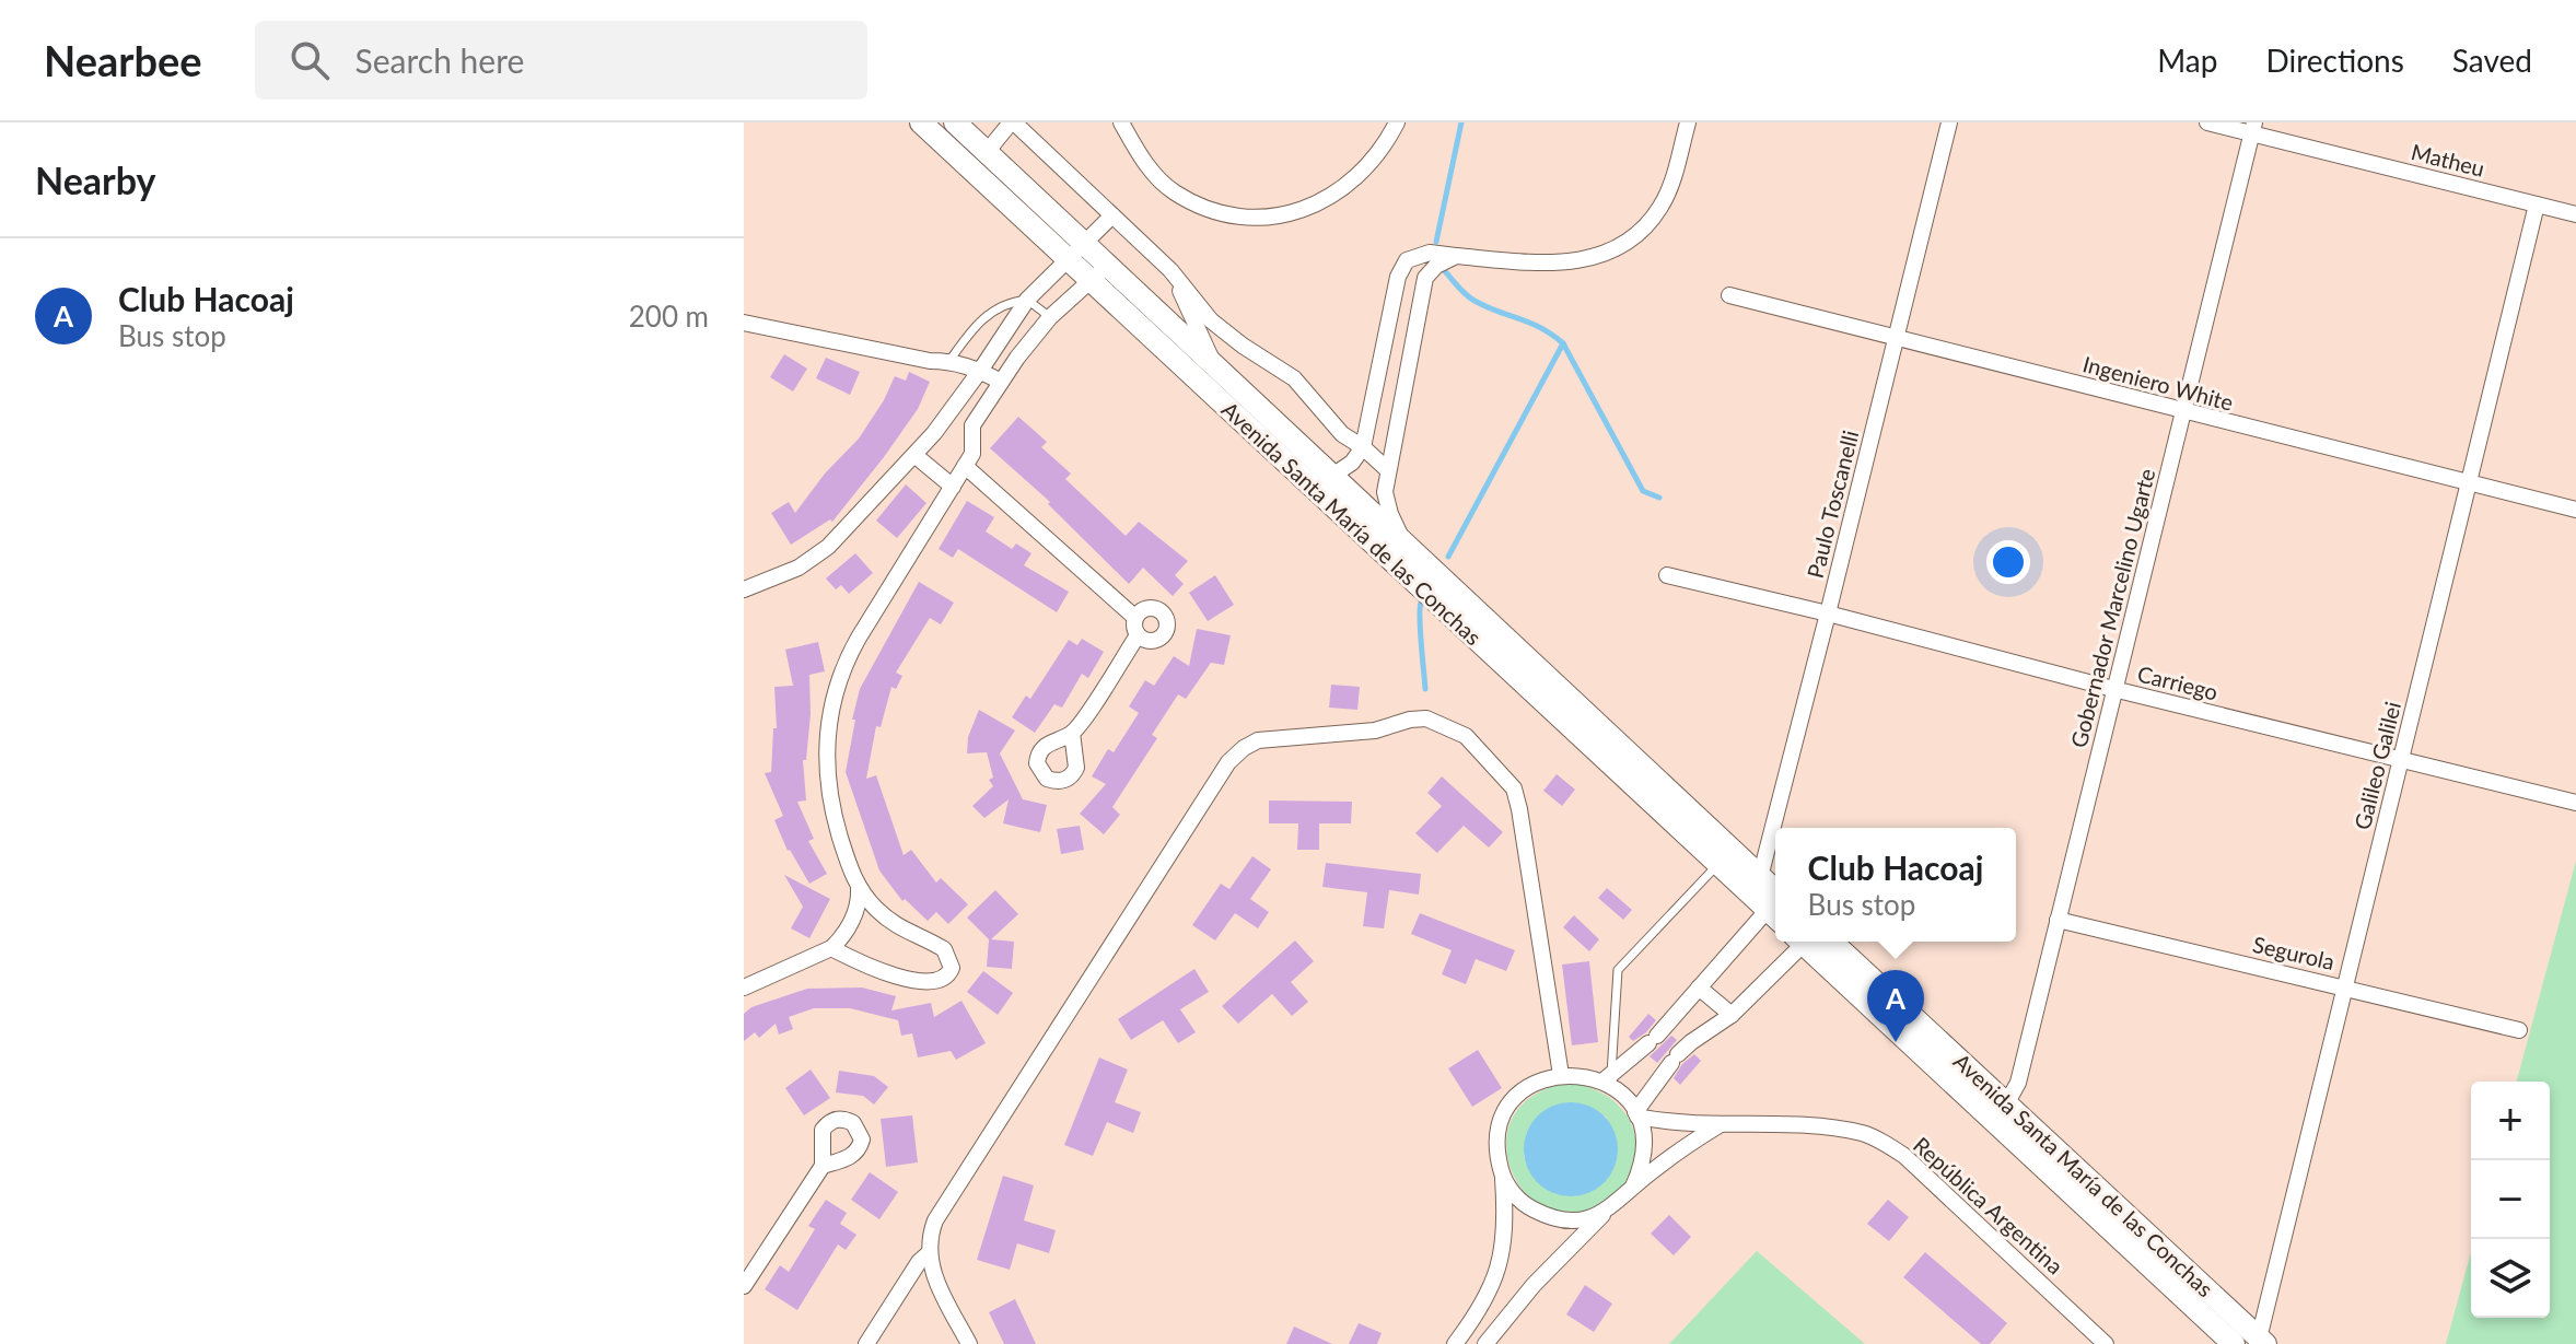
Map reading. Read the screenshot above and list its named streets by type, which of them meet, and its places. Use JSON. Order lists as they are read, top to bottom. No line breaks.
{"streets":{"main road":["Avenida Santa María de las Conchas"],"street":["Matheu","Ingeniero White","Paulo Toscanelli","Gobernador Marcelino Ugarte","Carriego","Galileo Galilei","Segurola","República Argentina"]},"crossings":[["Matheu","Gobernador Marcelino Ugarte"],["Matheu","Galileo Galilei"],["Ingeniero White","Paulo Toscanelli"],["Ingeniero White","Gobernador Marcelino Ugarte"],["Ingeniero White","Galileo Galilei"],["Paulo Toscanelli","Carriego"],["Avenida Santa María de las Conchas","Gobernador Marcelino Ugarte"],["Avenida Santa María de las Conchas","Galileo Galilei"],["Gobernador Marcelino Ugarte","Carriego"],["Gobernador Marcelino Ugarte","Segurola"],["Carriego","Galileo Galilei"],["Galileo Galilei","Segurola"]],"page":{"header":"Nearbee","search":"Search here","nav":["Map","Directions","Saved"],"heading":"Nearby","list":[{"mark":"A","name":"Club Hacoaj","note":"Bus stop","value":"200 m"}],"popup":["Club Hacoaj","Bus stop"],"pins":"A","map_buttons":["+","−"]}}
